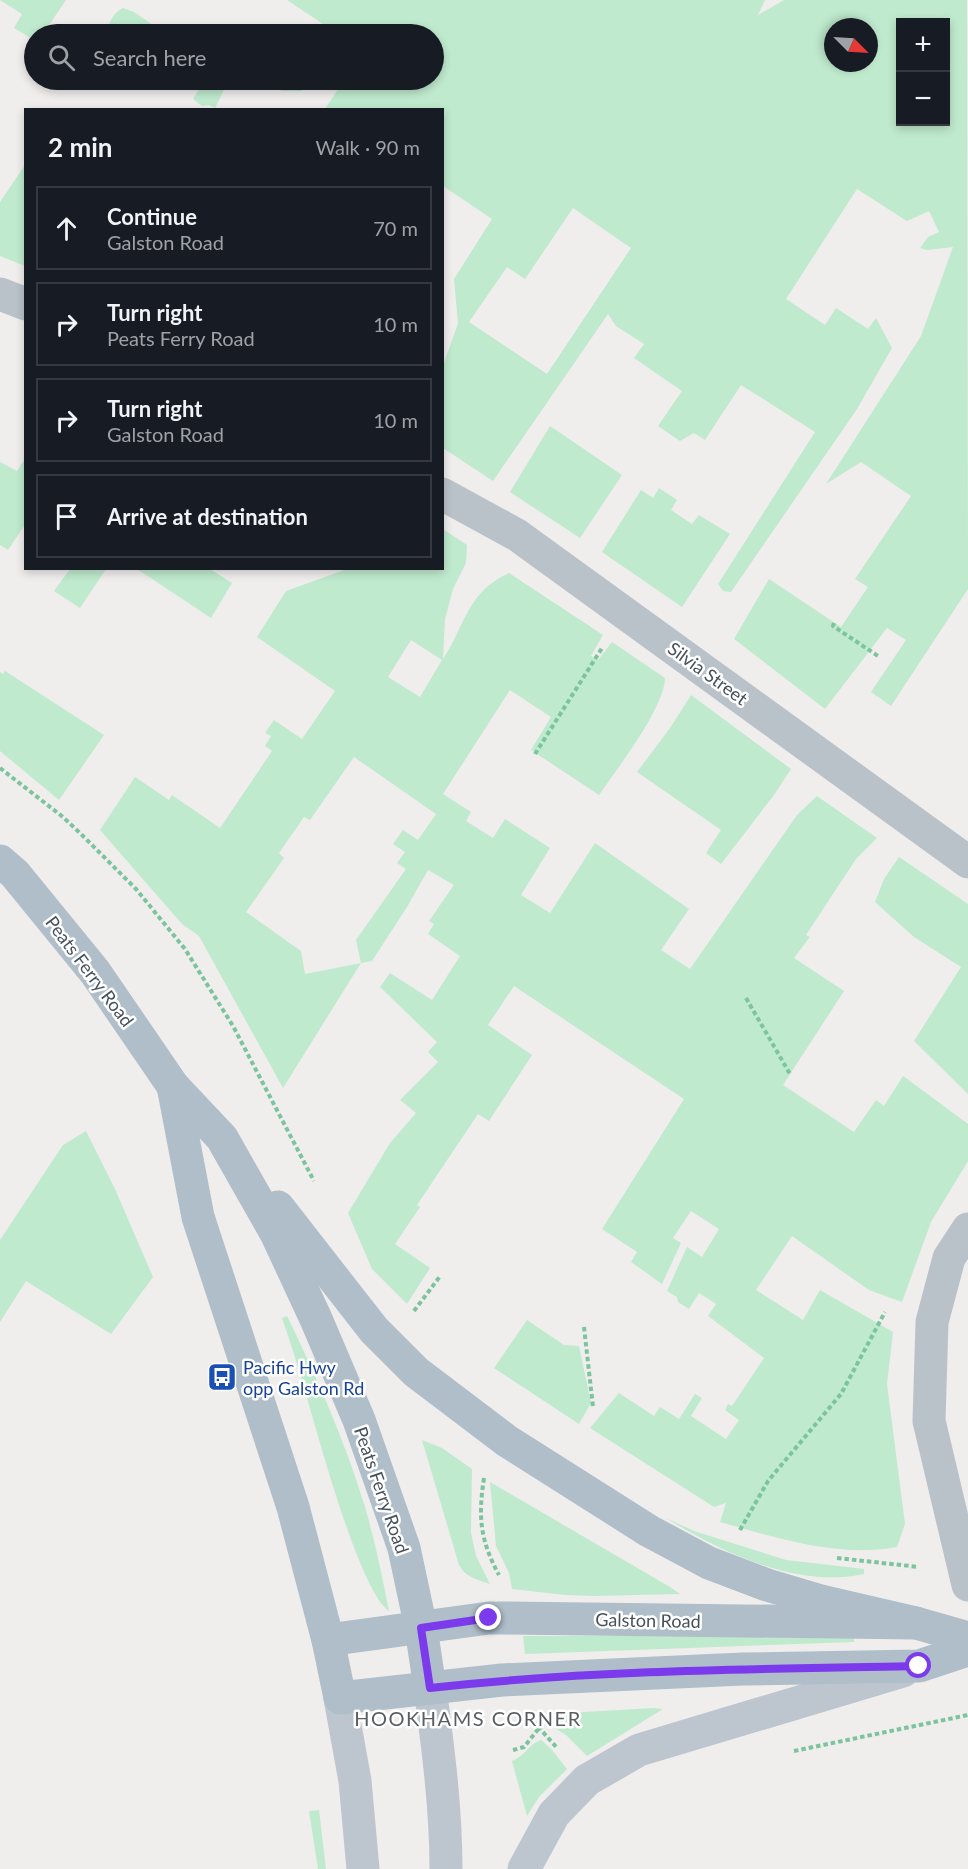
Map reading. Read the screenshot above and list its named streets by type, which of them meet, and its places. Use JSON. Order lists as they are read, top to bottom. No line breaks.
{"streets":{"main road":["Peats Ferry Road","Galston Road"],"street":["Silvia Street"]},"crossings":[["Peats Ferry Road","Galston Road"]],"districts":["HOOKHAMS CORNER"],"places":{"bus stop":["Pacific Hwy opp Galston Rd"]},"north":"bottom right","page":{"map_buttons":["+","−"],"search":"Search here","heading":["2 min","Walk · 90 m"],"list":[["Continue","Galston Road","70 m"],["Turn right","Peats Ferry Road","10 m"],["Turn right","Galston Road","10 m"],"Arrive at destination"]}}
